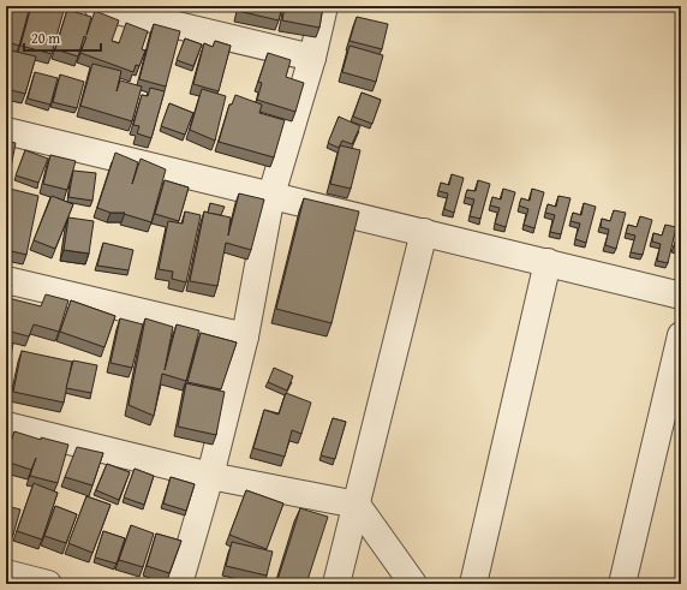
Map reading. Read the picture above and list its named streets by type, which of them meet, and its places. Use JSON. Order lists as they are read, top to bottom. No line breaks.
{"scale_bar":"20 m"}
